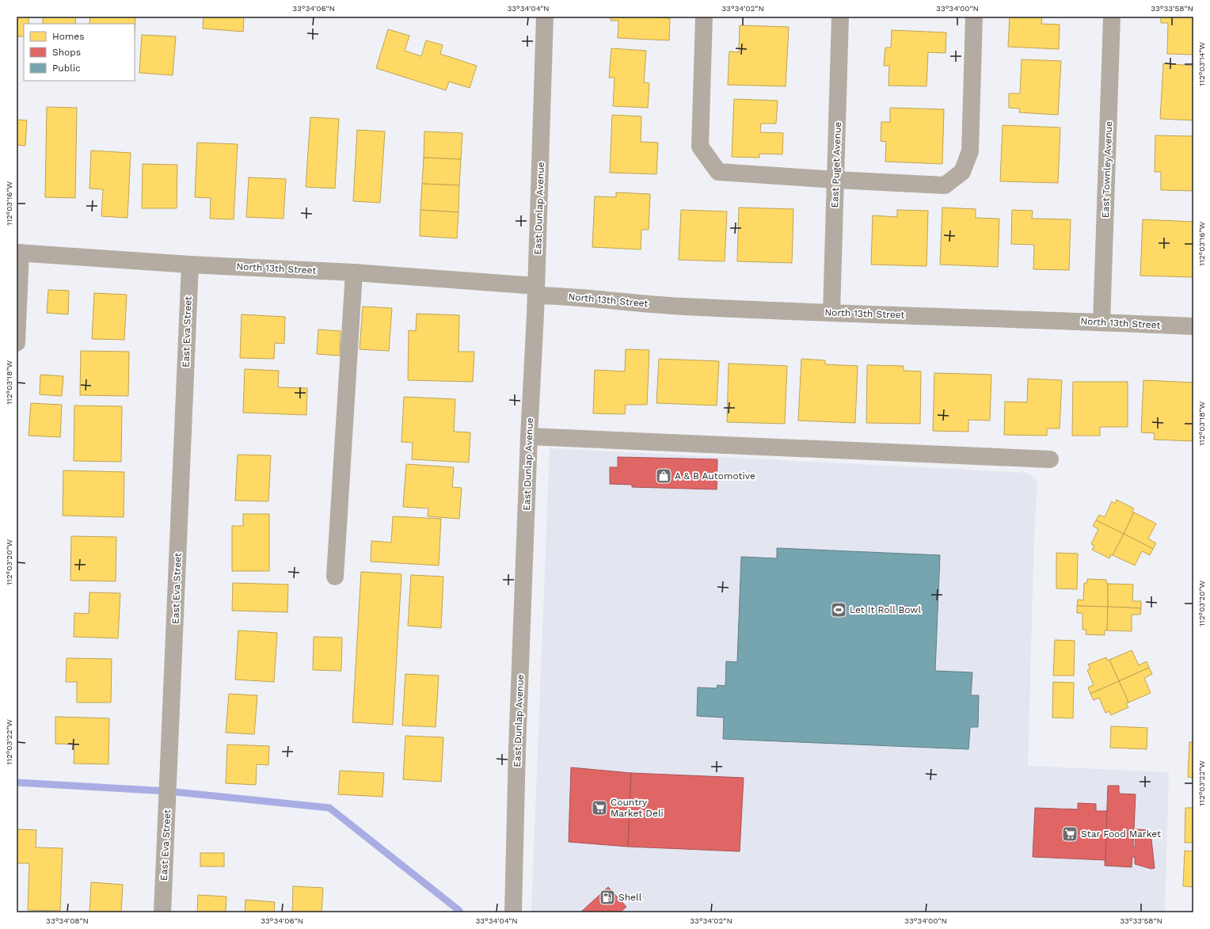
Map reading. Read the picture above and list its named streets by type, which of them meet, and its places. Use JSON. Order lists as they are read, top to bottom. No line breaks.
{"streets":{"street":["East Puget Avenue","East Townley Avenue","East Dunlap Avenue","North 13th Street","East Eva Street"]},"crossings":[["East Puget Avenue","North 13th Street"],["East Townley Avenue","North 13th Street"],["East Dunlap Avenue","North 13th Street"],["North 13th Street","East Eva Street"]],"places":{"shop":["A & B Automotive"],"sports":["Let It Roll Bowl"],"supermarket":["Country Market Deli","Star Food Market"],"fuel station":["Shell"]},"legend":["Homes","Shops","Public"],"coordinates":["33°34'06\"N","33°34'04\"N","33°34'02\"N","33°34'00\"N","33°33'58\"N","112°03'14\"W","112°03'16\"W","112°03'18\"W","112°03'20\"W","112°03'22\"W","33°34'08\"N"]}
